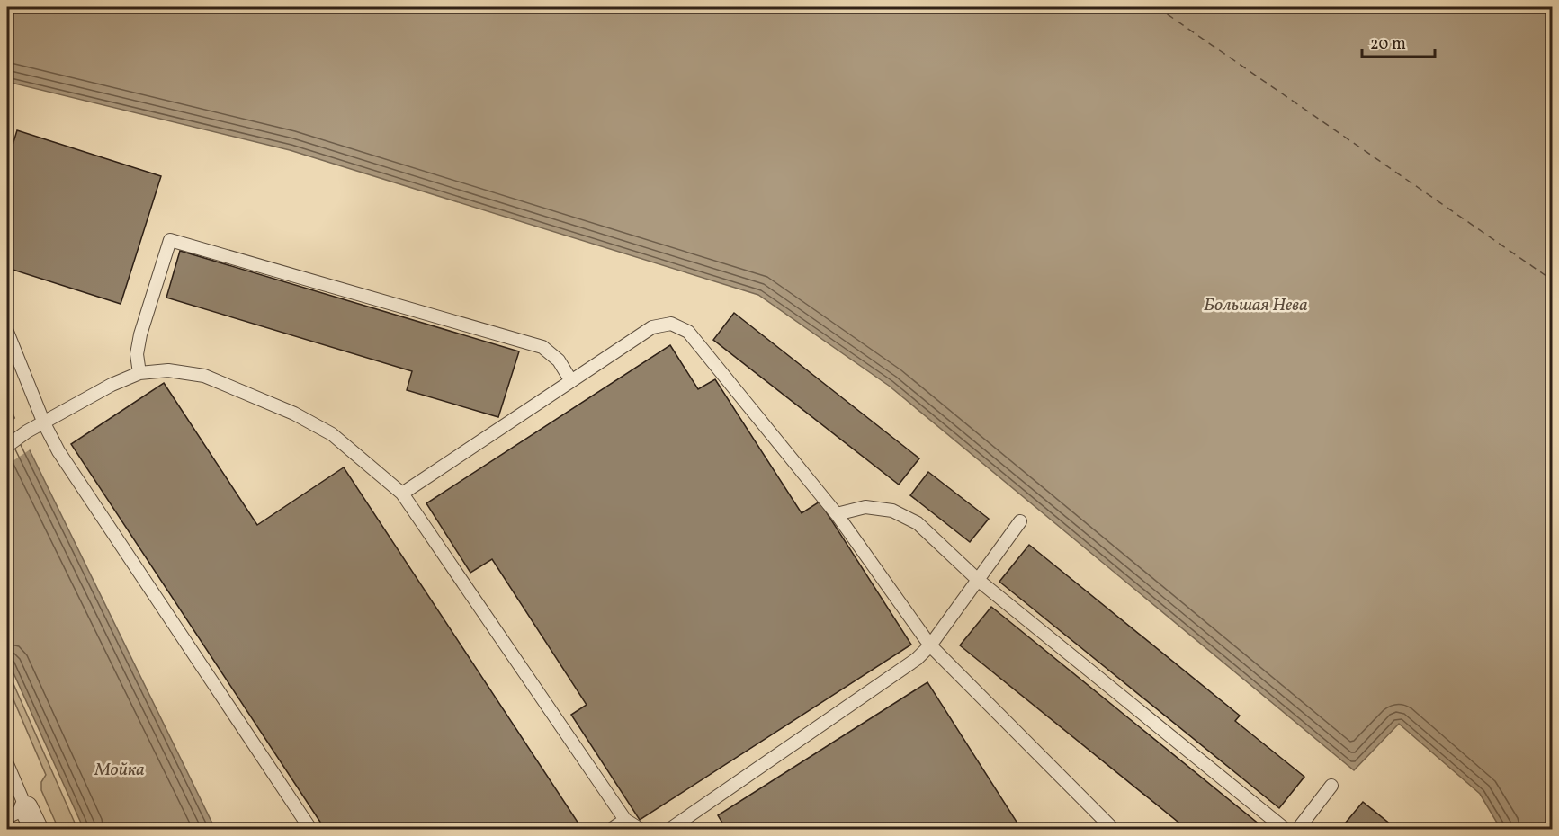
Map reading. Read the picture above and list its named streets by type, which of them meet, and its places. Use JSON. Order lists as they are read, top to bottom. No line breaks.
{"water":["Большая Нева","Мойка"],"scale_bar":"20 m"}
